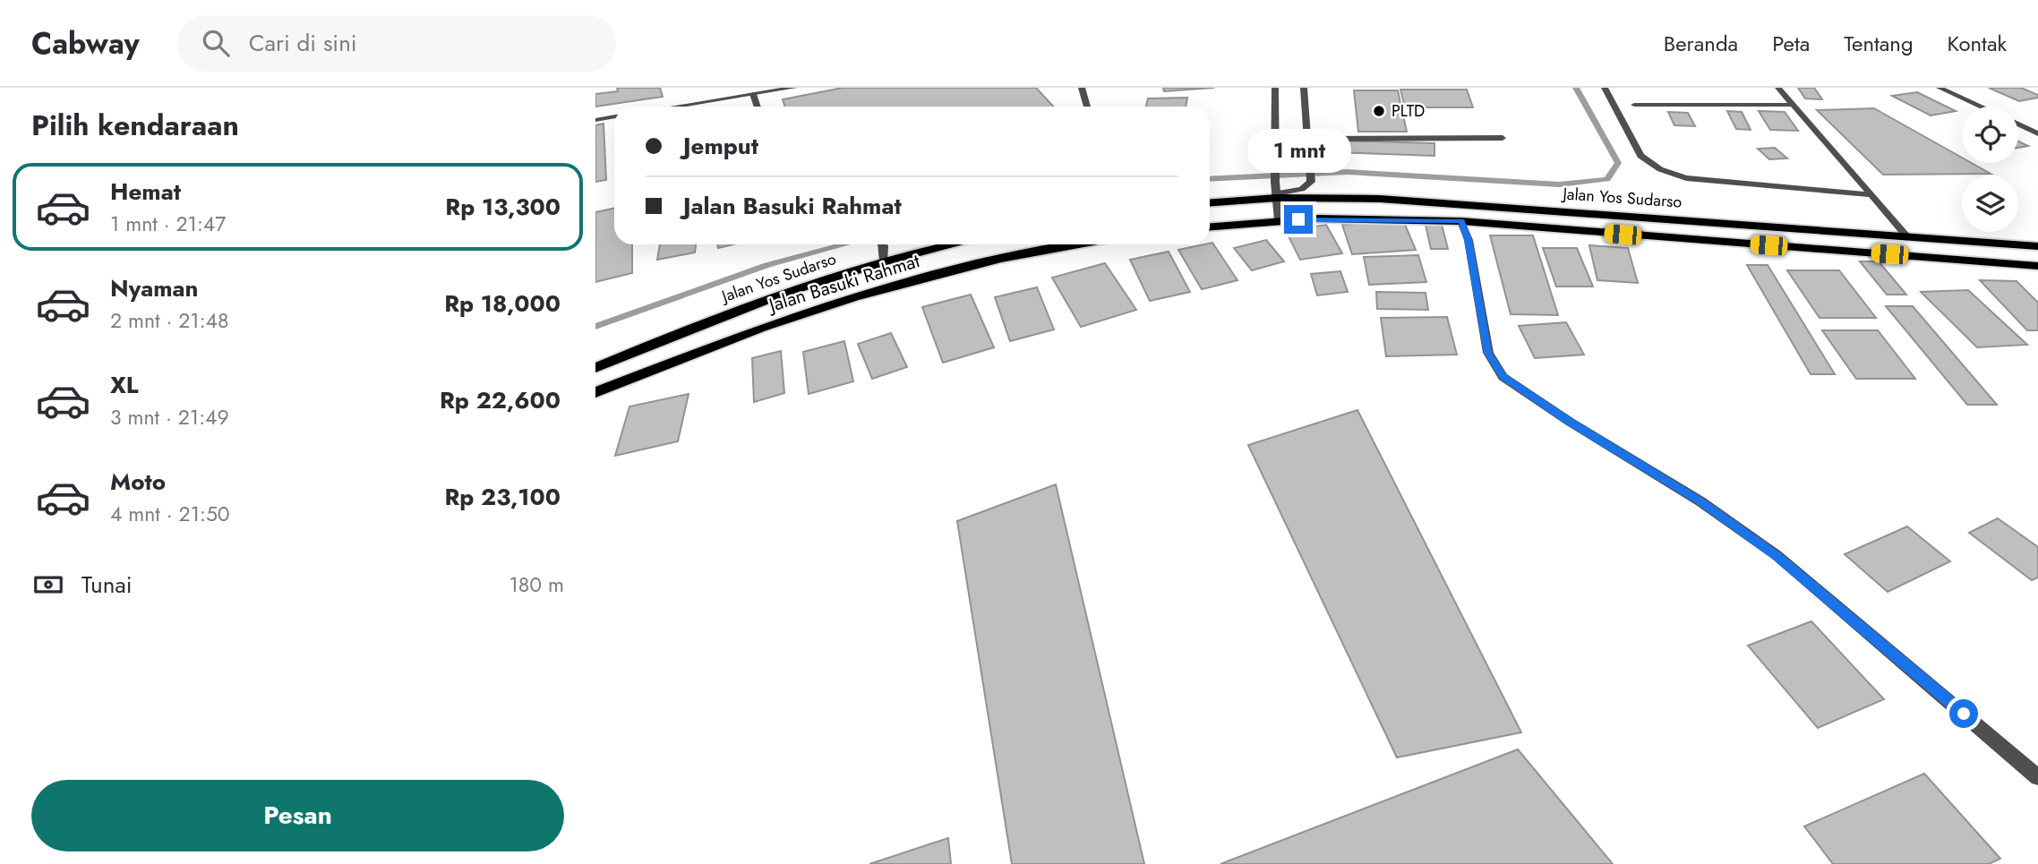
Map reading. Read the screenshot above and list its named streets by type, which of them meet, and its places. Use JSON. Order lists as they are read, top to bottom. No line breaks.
{"streets":{"highway":["Jalan Yos Sudarso","Jalan Basuki Rahmat"]},"places":["PLTD"],"page":{"header":"Cabway","search":"Cari di sini","nav":["Beranda","Peta","Tentang","Kontak"],"heading":"Pilih kendaraan","banner":["Jemput","Jalan Basuki Rahmat"],"bubble":"1 mnt","list":[{"name":"Hemat","note":"1 mnt · 21:47","value":"Rp 13,300"},{"name":"Nyaman","note":"2 mnt · 21:48","value":"Rp 18,000"},{"name":"XL","note":"3 mnt · 21:49","value":"Rp 22,600"},{"name":"Moto","note":"4 mnt · 21:50","value":"Rp 23,100"}],"pay":["Tunai","180 m"],"buttons":"Pesan"}}
